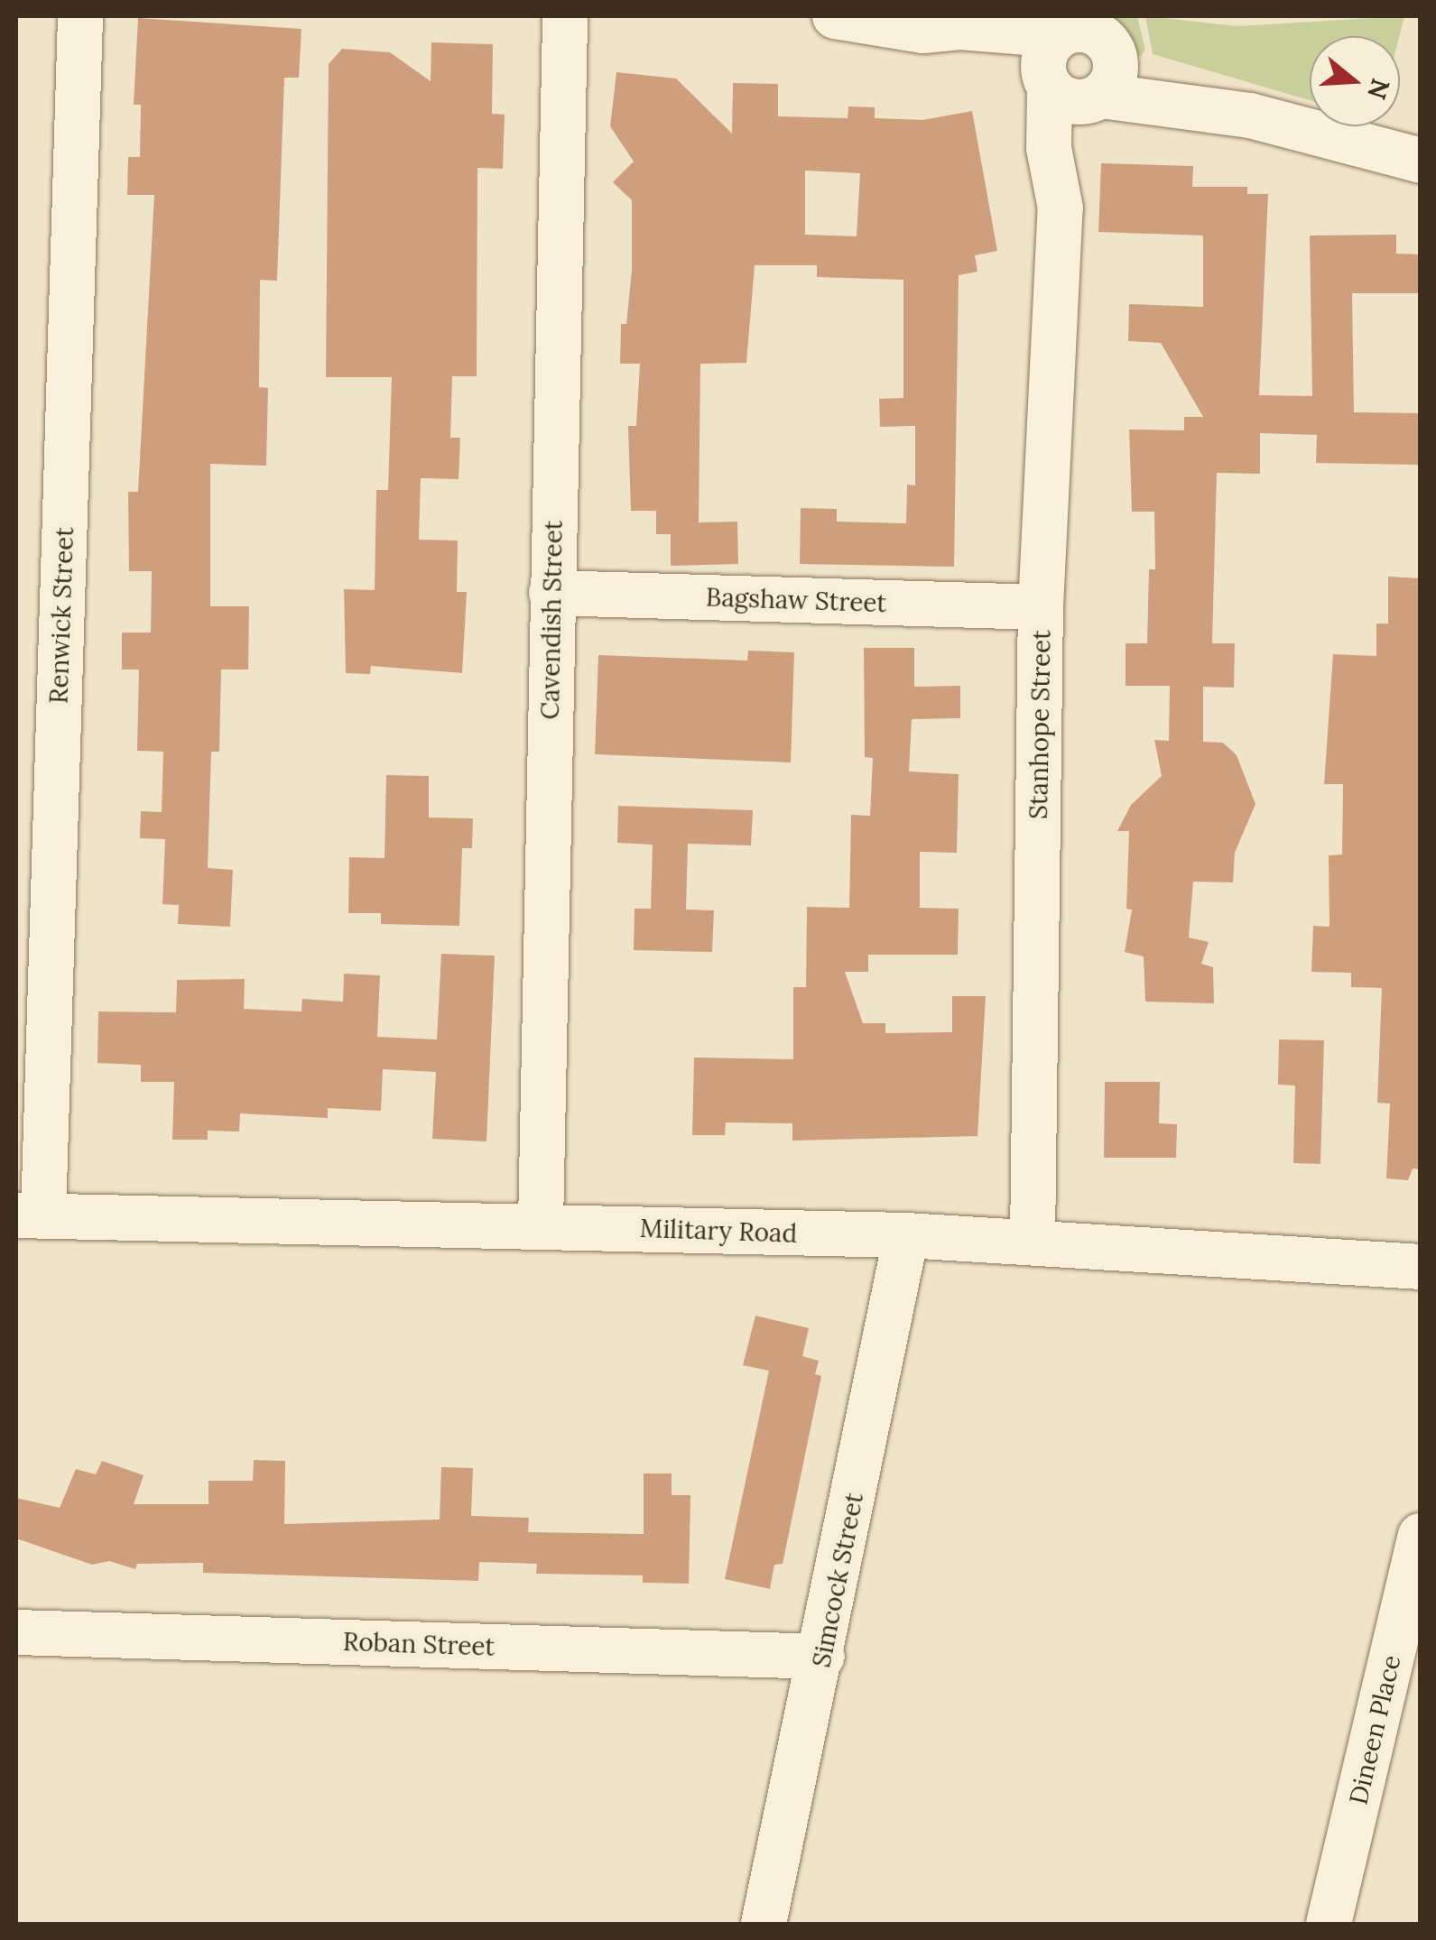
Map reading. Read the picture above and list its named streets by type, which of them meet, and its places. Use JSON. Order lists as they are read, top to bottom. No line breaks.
{"streets":{"street":["Bagshaw Street","Renwick Street","Cavendish Street","Stanhope Street","Military Road","Simcock Street","Roban Street","Dineen Place"]},"crossings":[["Bagshaw Street","Cavendish Street"],["Bagshaw Street","Stanhope Street"],["Renwick Street","Military Road"],["Cavendish Street","Military Road"],["Stanhope Street","Military Road"],["Military Road","Simcock Street"],["Simcock Street","Roban Street"]],"north":"right"}
